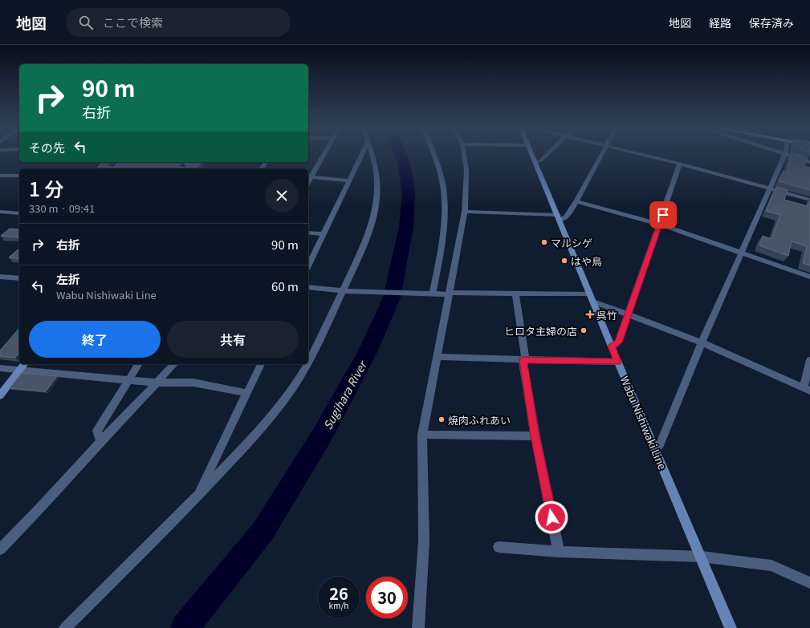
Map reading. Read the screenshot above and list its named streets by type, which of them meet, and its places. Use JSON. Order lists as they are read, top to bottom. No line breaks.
{"streets":{"main road":["Wabu Nishiwaki Line"]},"water":["Sugihara River"],"places":{"other":["マルシゲ","はや鳥","ヒロタ主婦の店","焼肉ふれあい"],"health":["呉竹"]},"page":{"header":"地図","search":"ここで検索","nav":["地図","経路","保存済み"],"turn":["90 m","右折"],"then":"その先","heading":["1 分","330 m · 09:41"],"list":[{"name":"右折","value":"90 m"},{"name":"左折","note":"Wabu Nishiwaki Line","value":"60 m"}],"buttons":["終了","共有"],"speed":"26 km/h","limit":"30"}}
